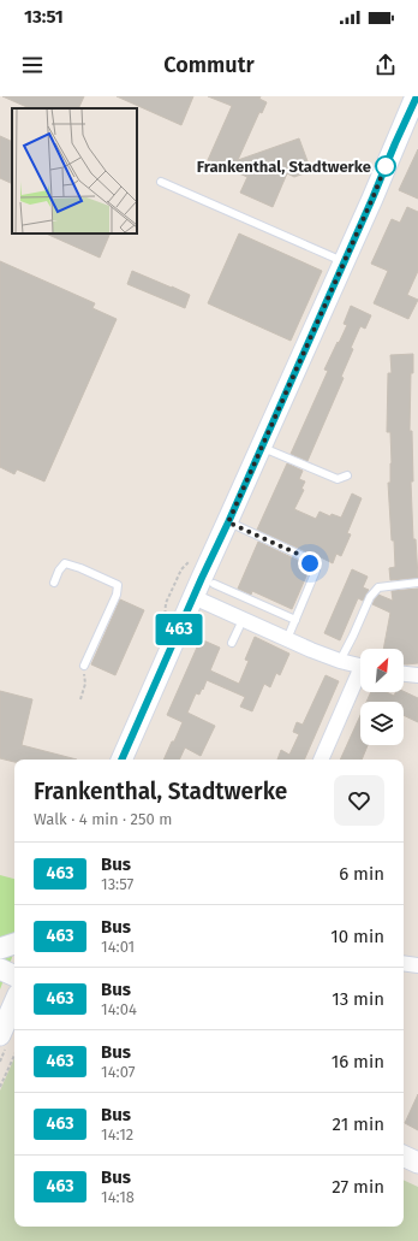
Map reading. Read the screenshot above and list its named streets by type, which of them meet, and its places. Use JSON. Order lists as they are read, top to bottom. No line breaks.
{"places":["Frankenthal, Stadtwerke"],"lines":["bus line 463"],"north":"top right","page":{"status":"13:51","header":"Commutr","on_map":"463","heading":["Frankenthal, Stadtwerke","Walk · 4 min · 250 m"],"list":[{"mark":"463","name":"Bus","note":"13:57","value":"6 min"},{"mark":"463","name":"Bus","note":"14:01","value":"10 min"},{"mark":"463","name":"Bus","note":"14:04","value":"13 min"},{"mark":"463","name":"Bus","note":"14:07","value":"16 min"},{"mark":"463","name":"Bus","note":"14:12","value":"21 min"},{"mark":"463","name":"Bus","note":"14:18","value":"27 min"}]}}
